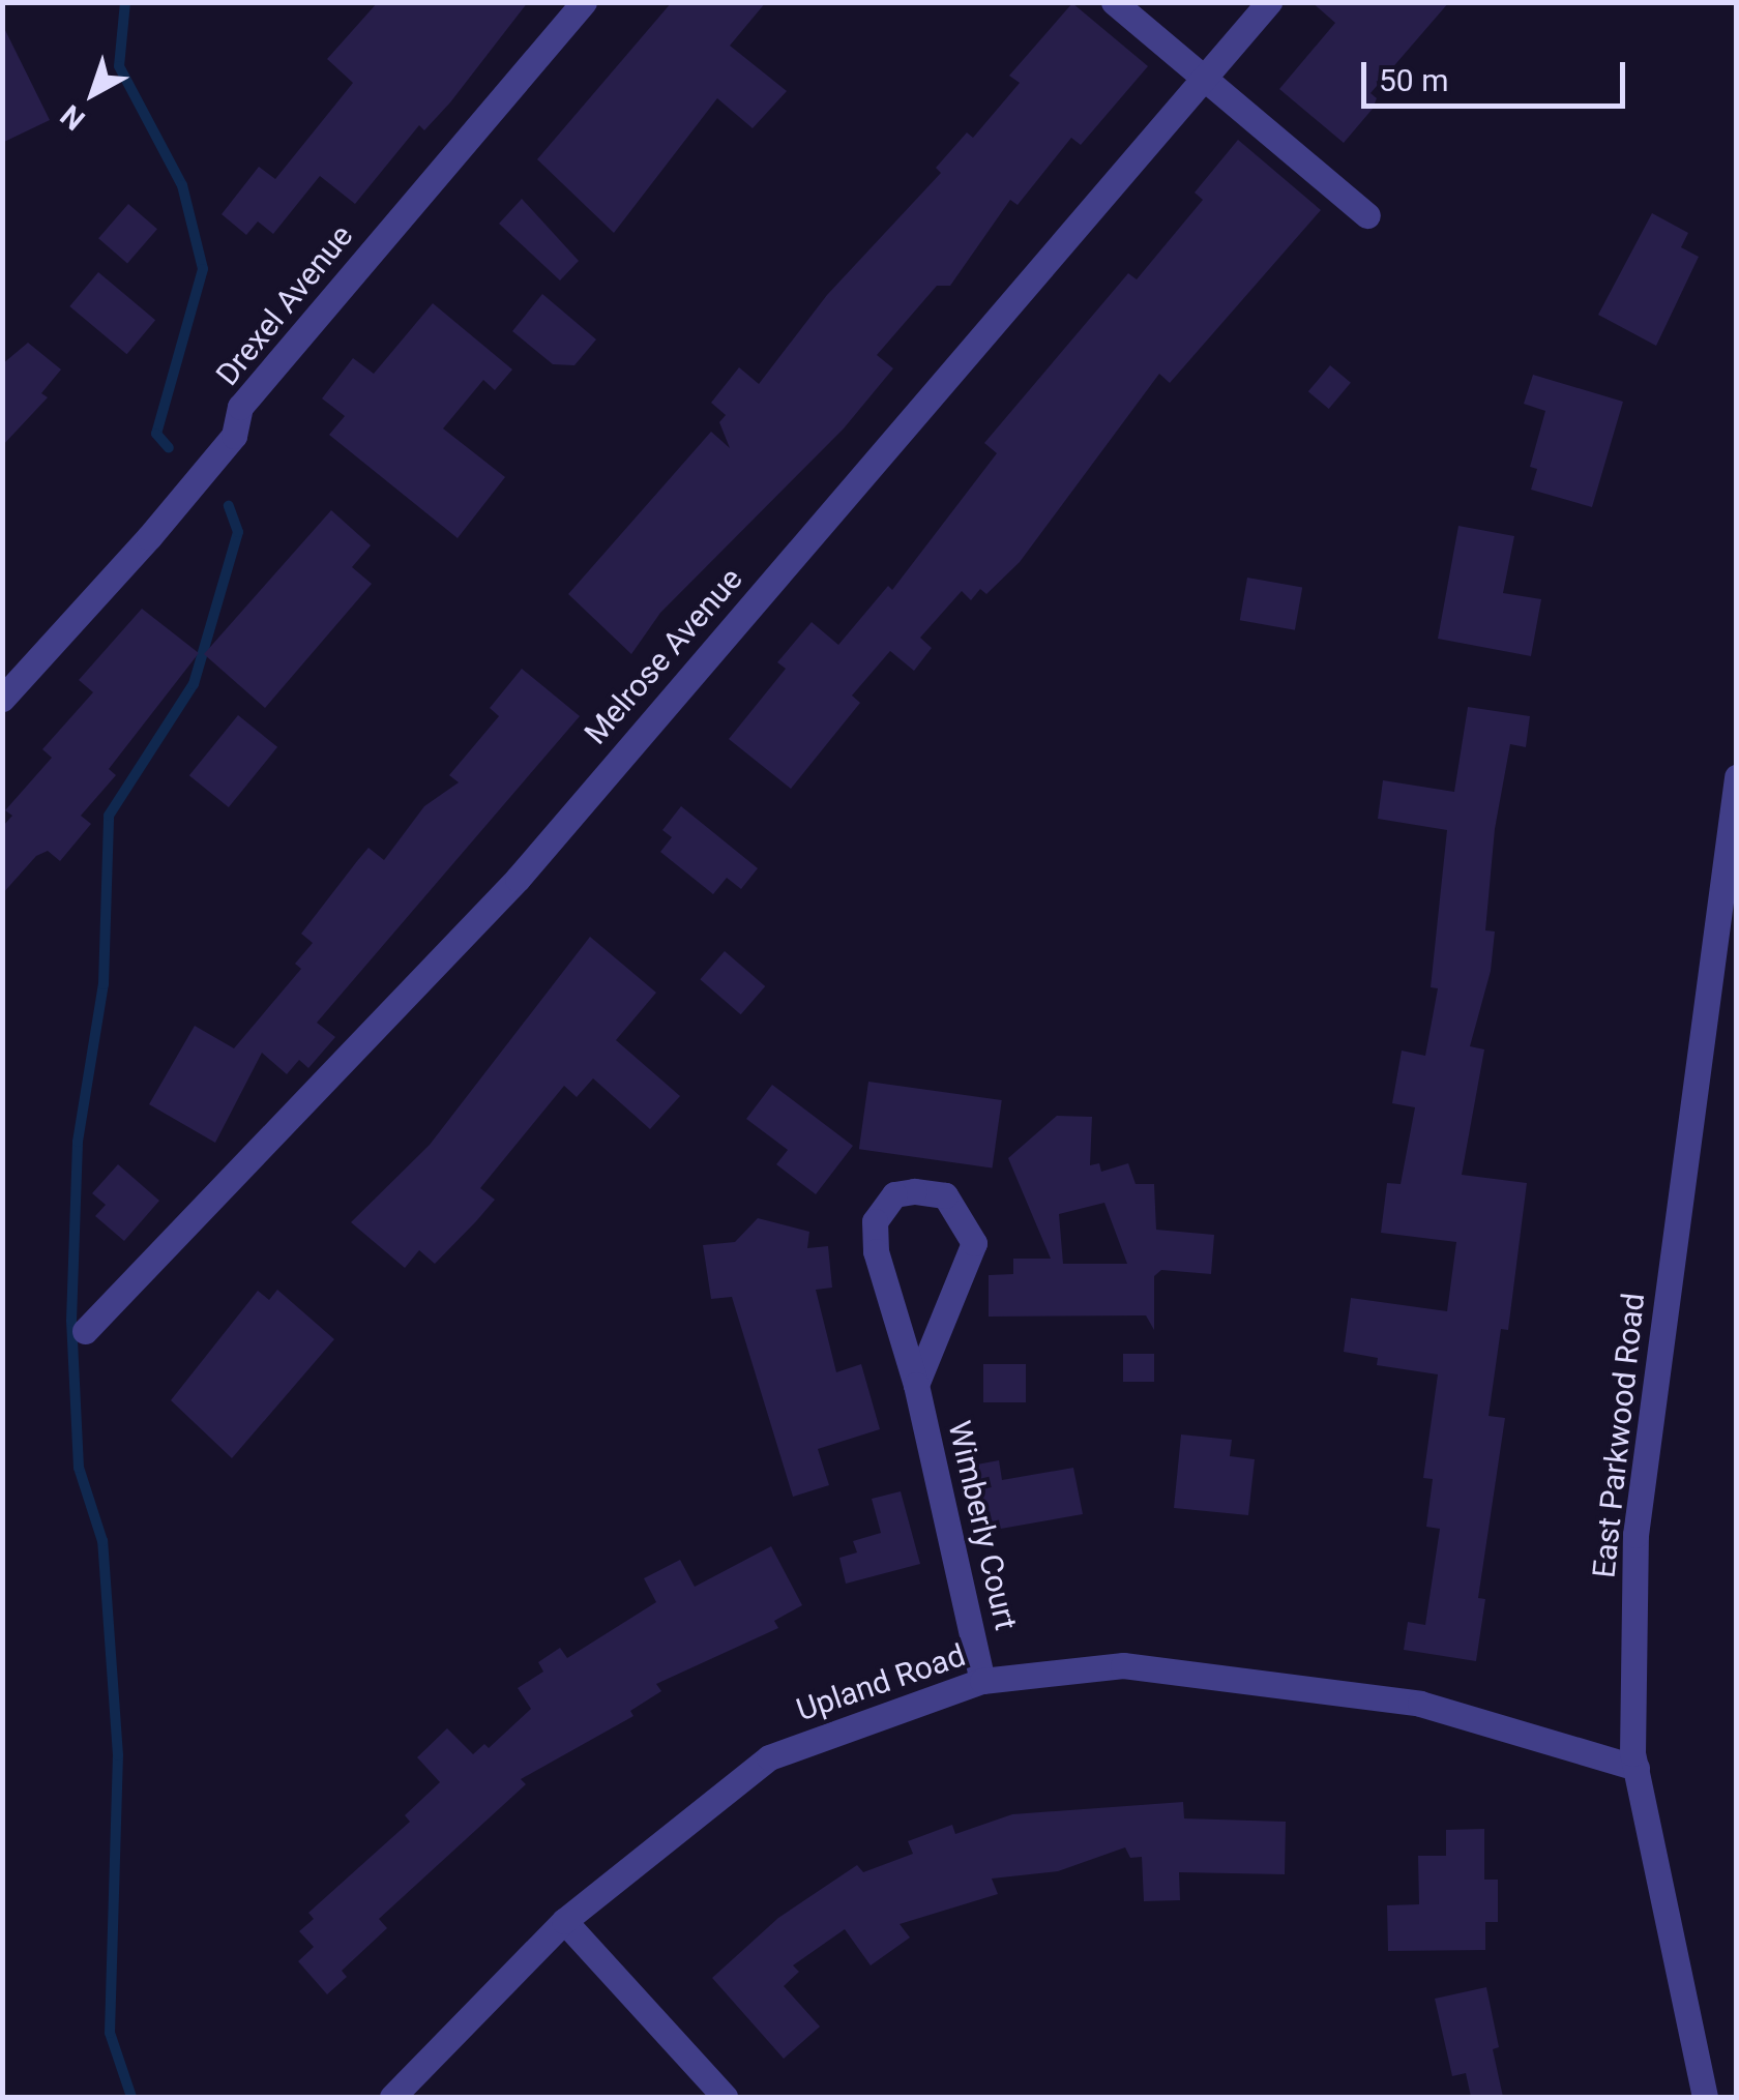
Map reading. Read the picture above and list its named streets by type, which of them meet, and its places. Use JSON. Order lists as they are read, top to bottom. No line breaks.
{"streets":{"street":["Drexel Avenue","Melrose Avenue","East Parkwood Road","Wimberly Court","Upland Road"]},"crossings":[["East Parkwood Road","Upland Road"],["Wimberly Court","Upland Road"]],"scale_bar":"50 m","north":"bottom left"}
